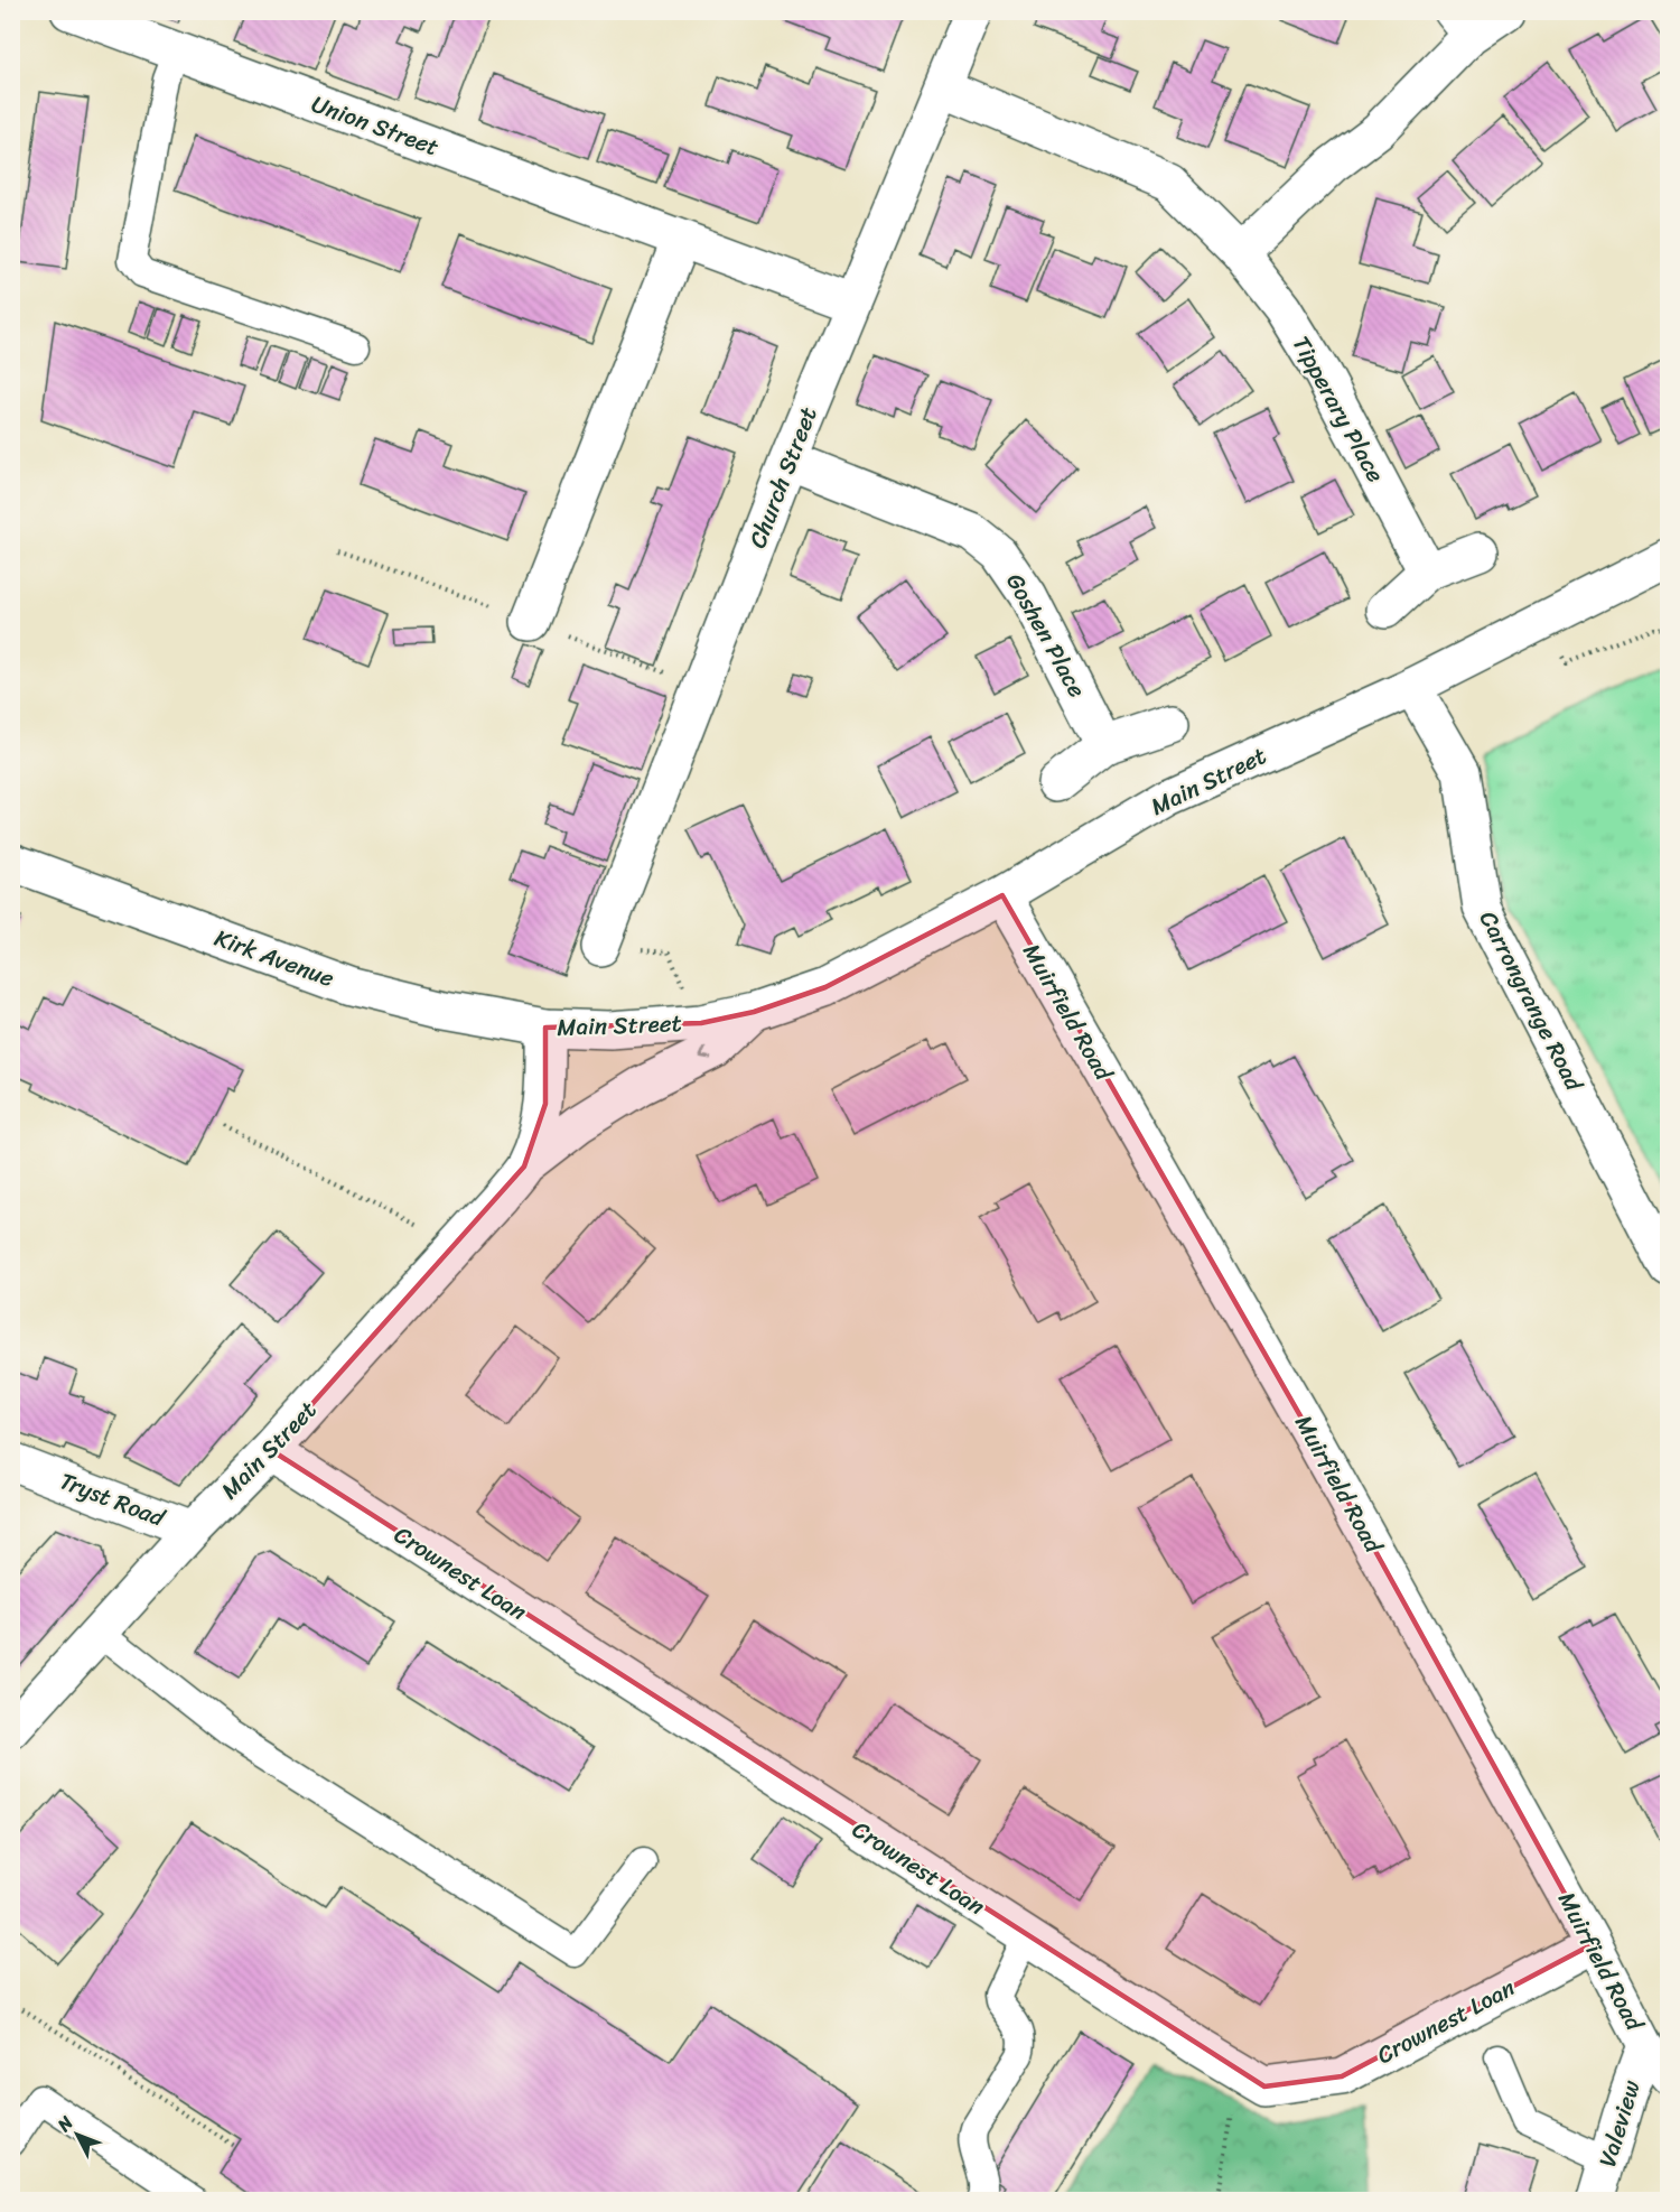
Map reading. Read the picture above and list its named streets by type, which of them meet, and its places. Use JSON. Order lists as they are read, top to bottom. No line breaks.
{"streets":{"street":["Union Street","Tipperary Place","Church Street","Goshen Place","Main Street","Kirk Avenue","Carrongrange Road","Muirfield Road","Tryst Road","Crownest Loan","Valeview"]},"crossings":[["Union Street","Church Street"],["Tipperary Place","Church Street"],["Church Street","Goshen Place"],["Main Street","Kirk Avenue"],["Main Street","Carrongrange Road"],["Main Street","Muirfield Road"],["Main Street","Tryst Road"],["Main Street","Crownest Loan"],["Muirfield Road","Crownest Loan"],["Muirfield Road","Valeview"]],"north":"top left"}
